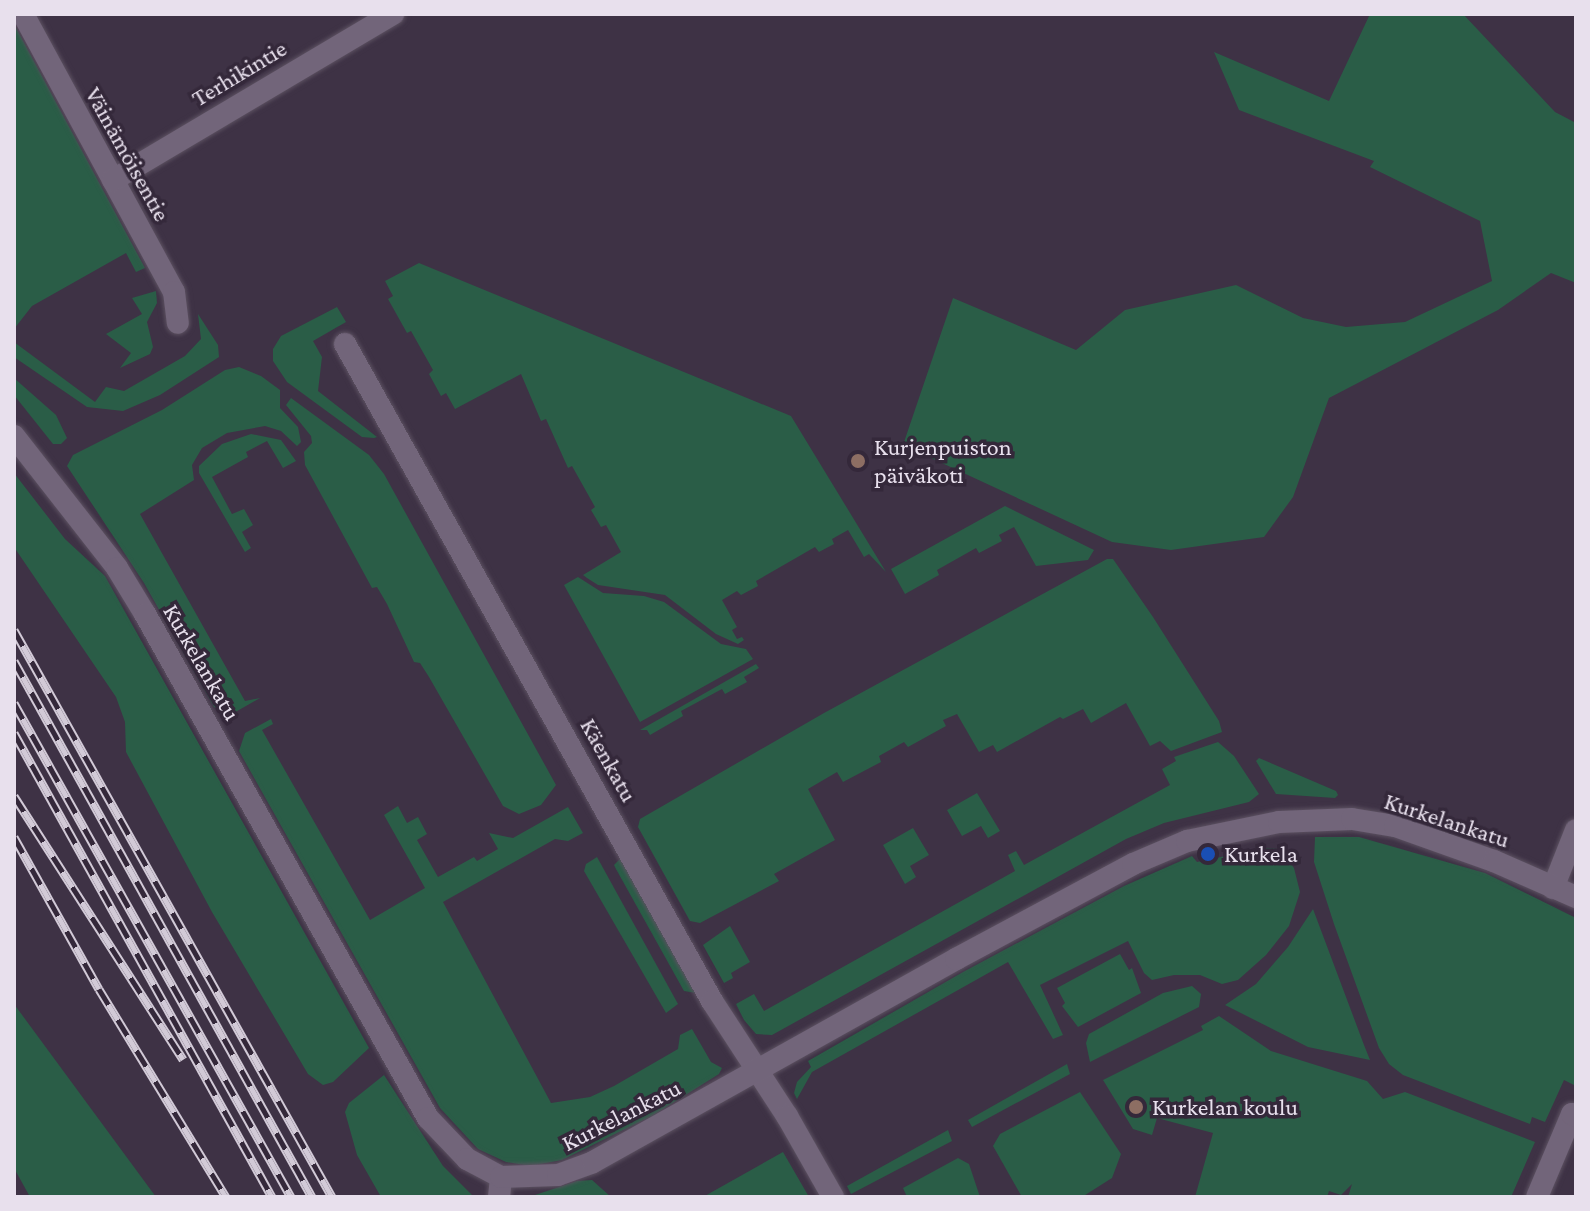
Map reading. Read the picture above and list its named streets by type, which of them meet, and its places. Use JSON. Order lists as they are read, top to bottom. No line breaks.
{"streets":{"street":["Terhikintie","Väinämöisentie","Kurkelankatu","Käenkatu"]},"crossings":[["Terhikintie","Väinämöisentie"],["Kurkelankatu","Käenkatu"]],"places":["Kurjenpuiston päiväkoti","Kurkela","Kurkelan koulu"]}
